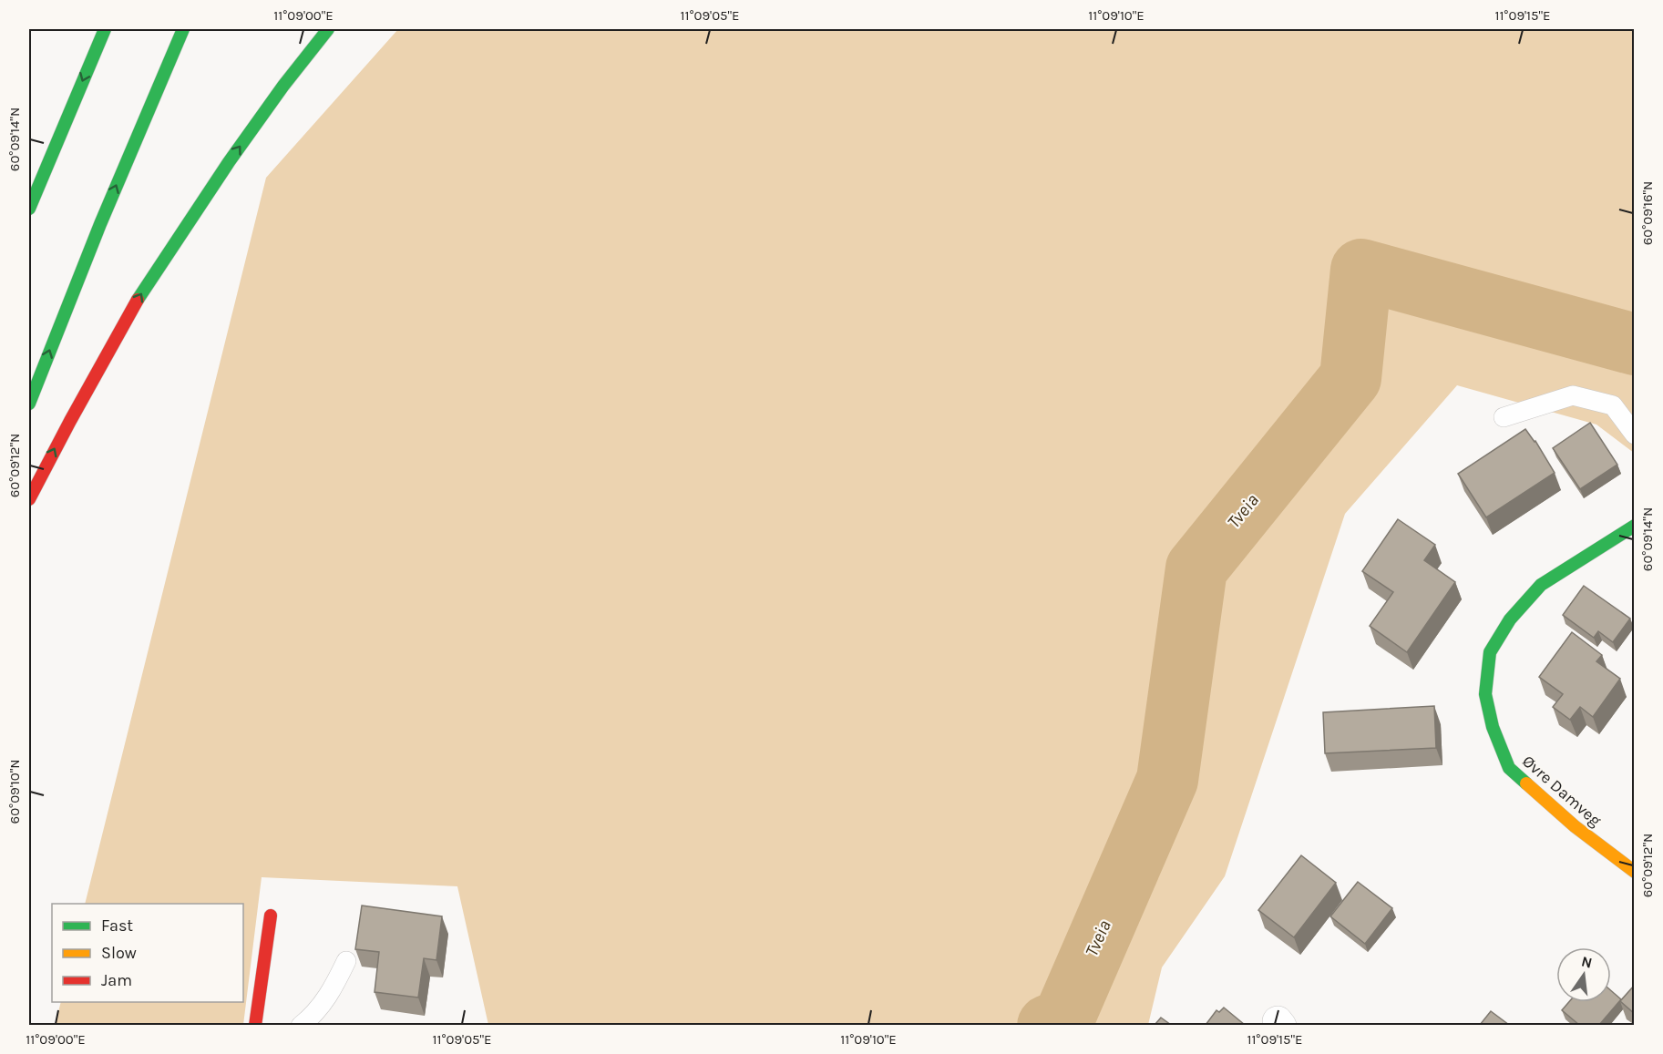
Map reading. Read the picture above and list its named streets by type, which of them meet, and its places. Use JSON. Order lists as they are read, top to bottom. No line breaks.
{"streets":{"main road":["Øvre Damveg"]},"water":["Tveia"],"legend":["Fast","Slow","Jam"],"north":"top","coordinates":["11°09'00\"E","11°09'05\"E","11°09'10\"E","11°09'15\"E","60°09'14\"N","60°09'16\"N","60°09'12\"N","60°09'10\"N"]}
